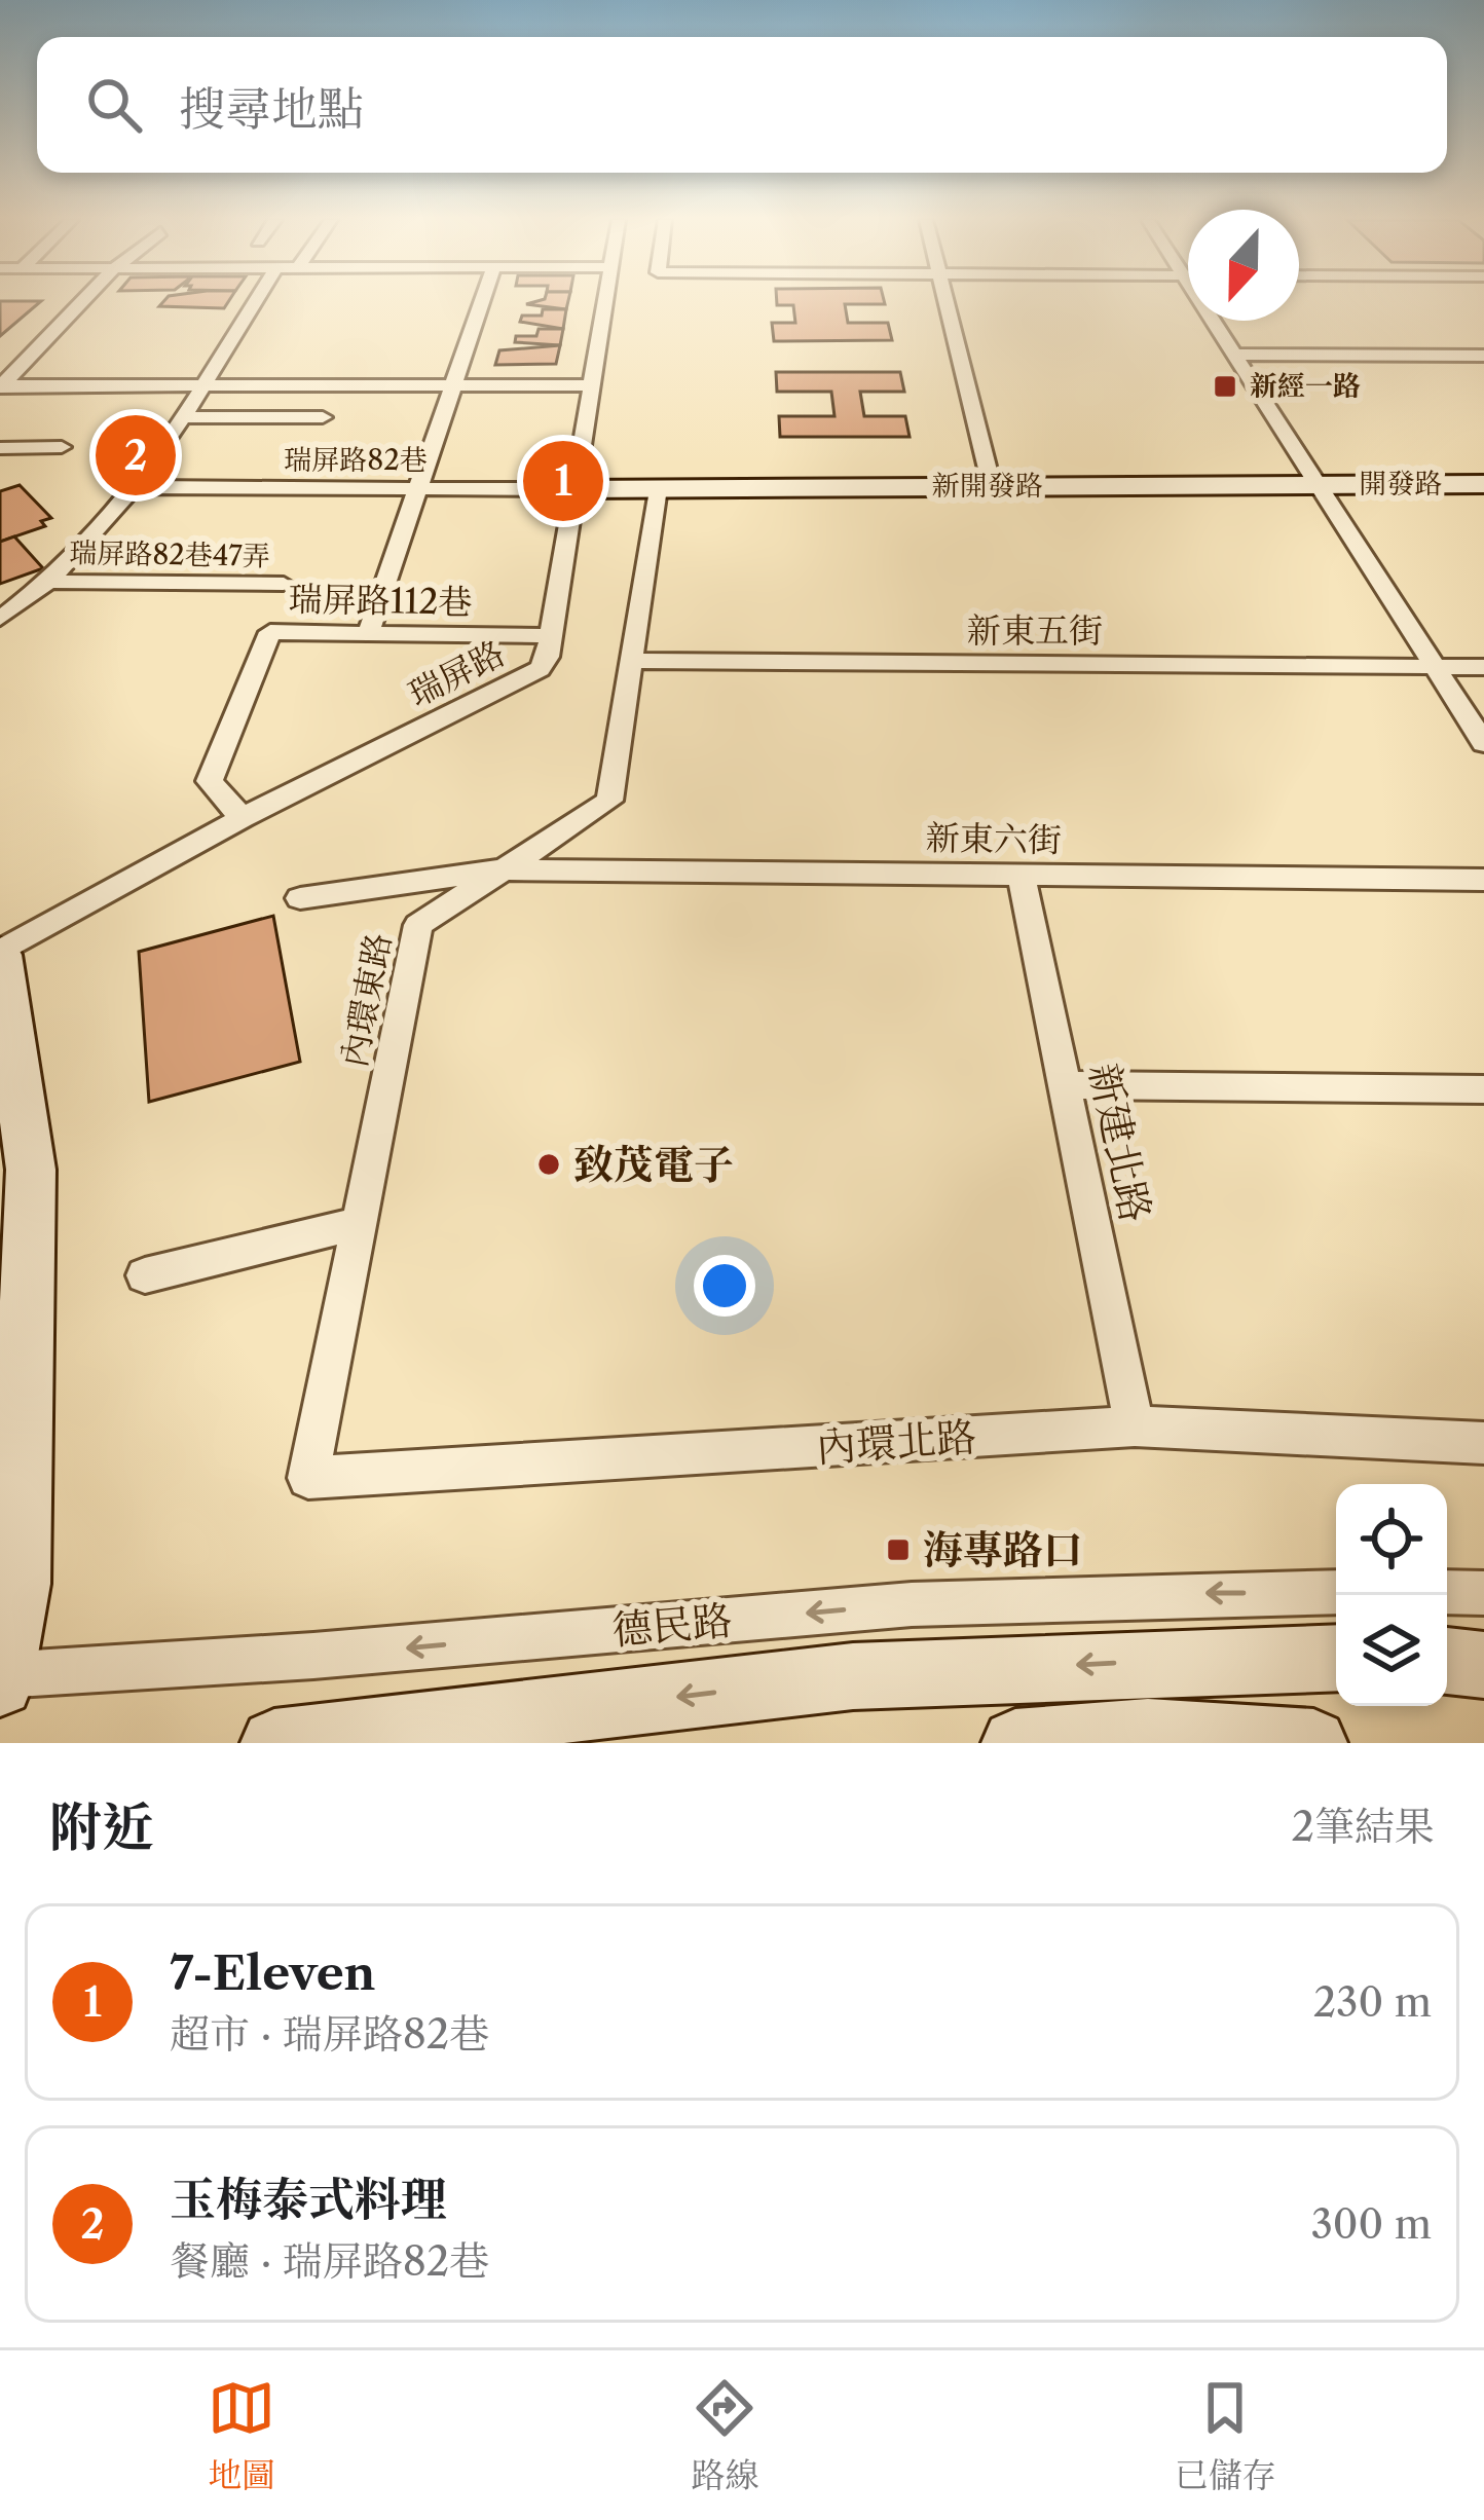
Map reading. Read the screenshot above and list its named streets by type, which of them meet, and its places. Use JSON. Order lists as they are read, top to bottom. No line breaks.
{"streets":{"street":["瑞屏路82巷","開發路","新開發路","瑞屏路82巷47弄","瑞屏路112巷","新東五街","瑞屏路","新東六街","內環東路","新建北路","內環北路","德民路"]},"crossings":[["瑞屏路82巷","新開發路"],["瑞屏路82巷","瑞屏路"],["開發路","新開發路"],["新開發路","瑞屏路"],["新開發路","內環東路"],["瑞屏路112巷","瑞屏路"],["新東五街","內環東路"],["新東六街","內環東路"],["新東六街","新建北路"],["內環東路","內環北路"],["新建北路","內環北路"]],"one_way":["德民路"],"places":{"transit":["新經一路","海專路口"],"other":["致茂電子"]},"north":"bottom","page":{"search":"搜尋地點","pins":["2","1"],"heading":["附近","2筆結果"],"list":[{"mark":"1","name":"7-Eleven","note":"超市 · 瑞屏路82巷","value":"230 m"},{"mark":"2","name":"玉梅泰式料理","note":"餐廳 · 瑞屏路82巷","value":"300 m"}],"nav":["地圖","路線","已儲存"]}}
